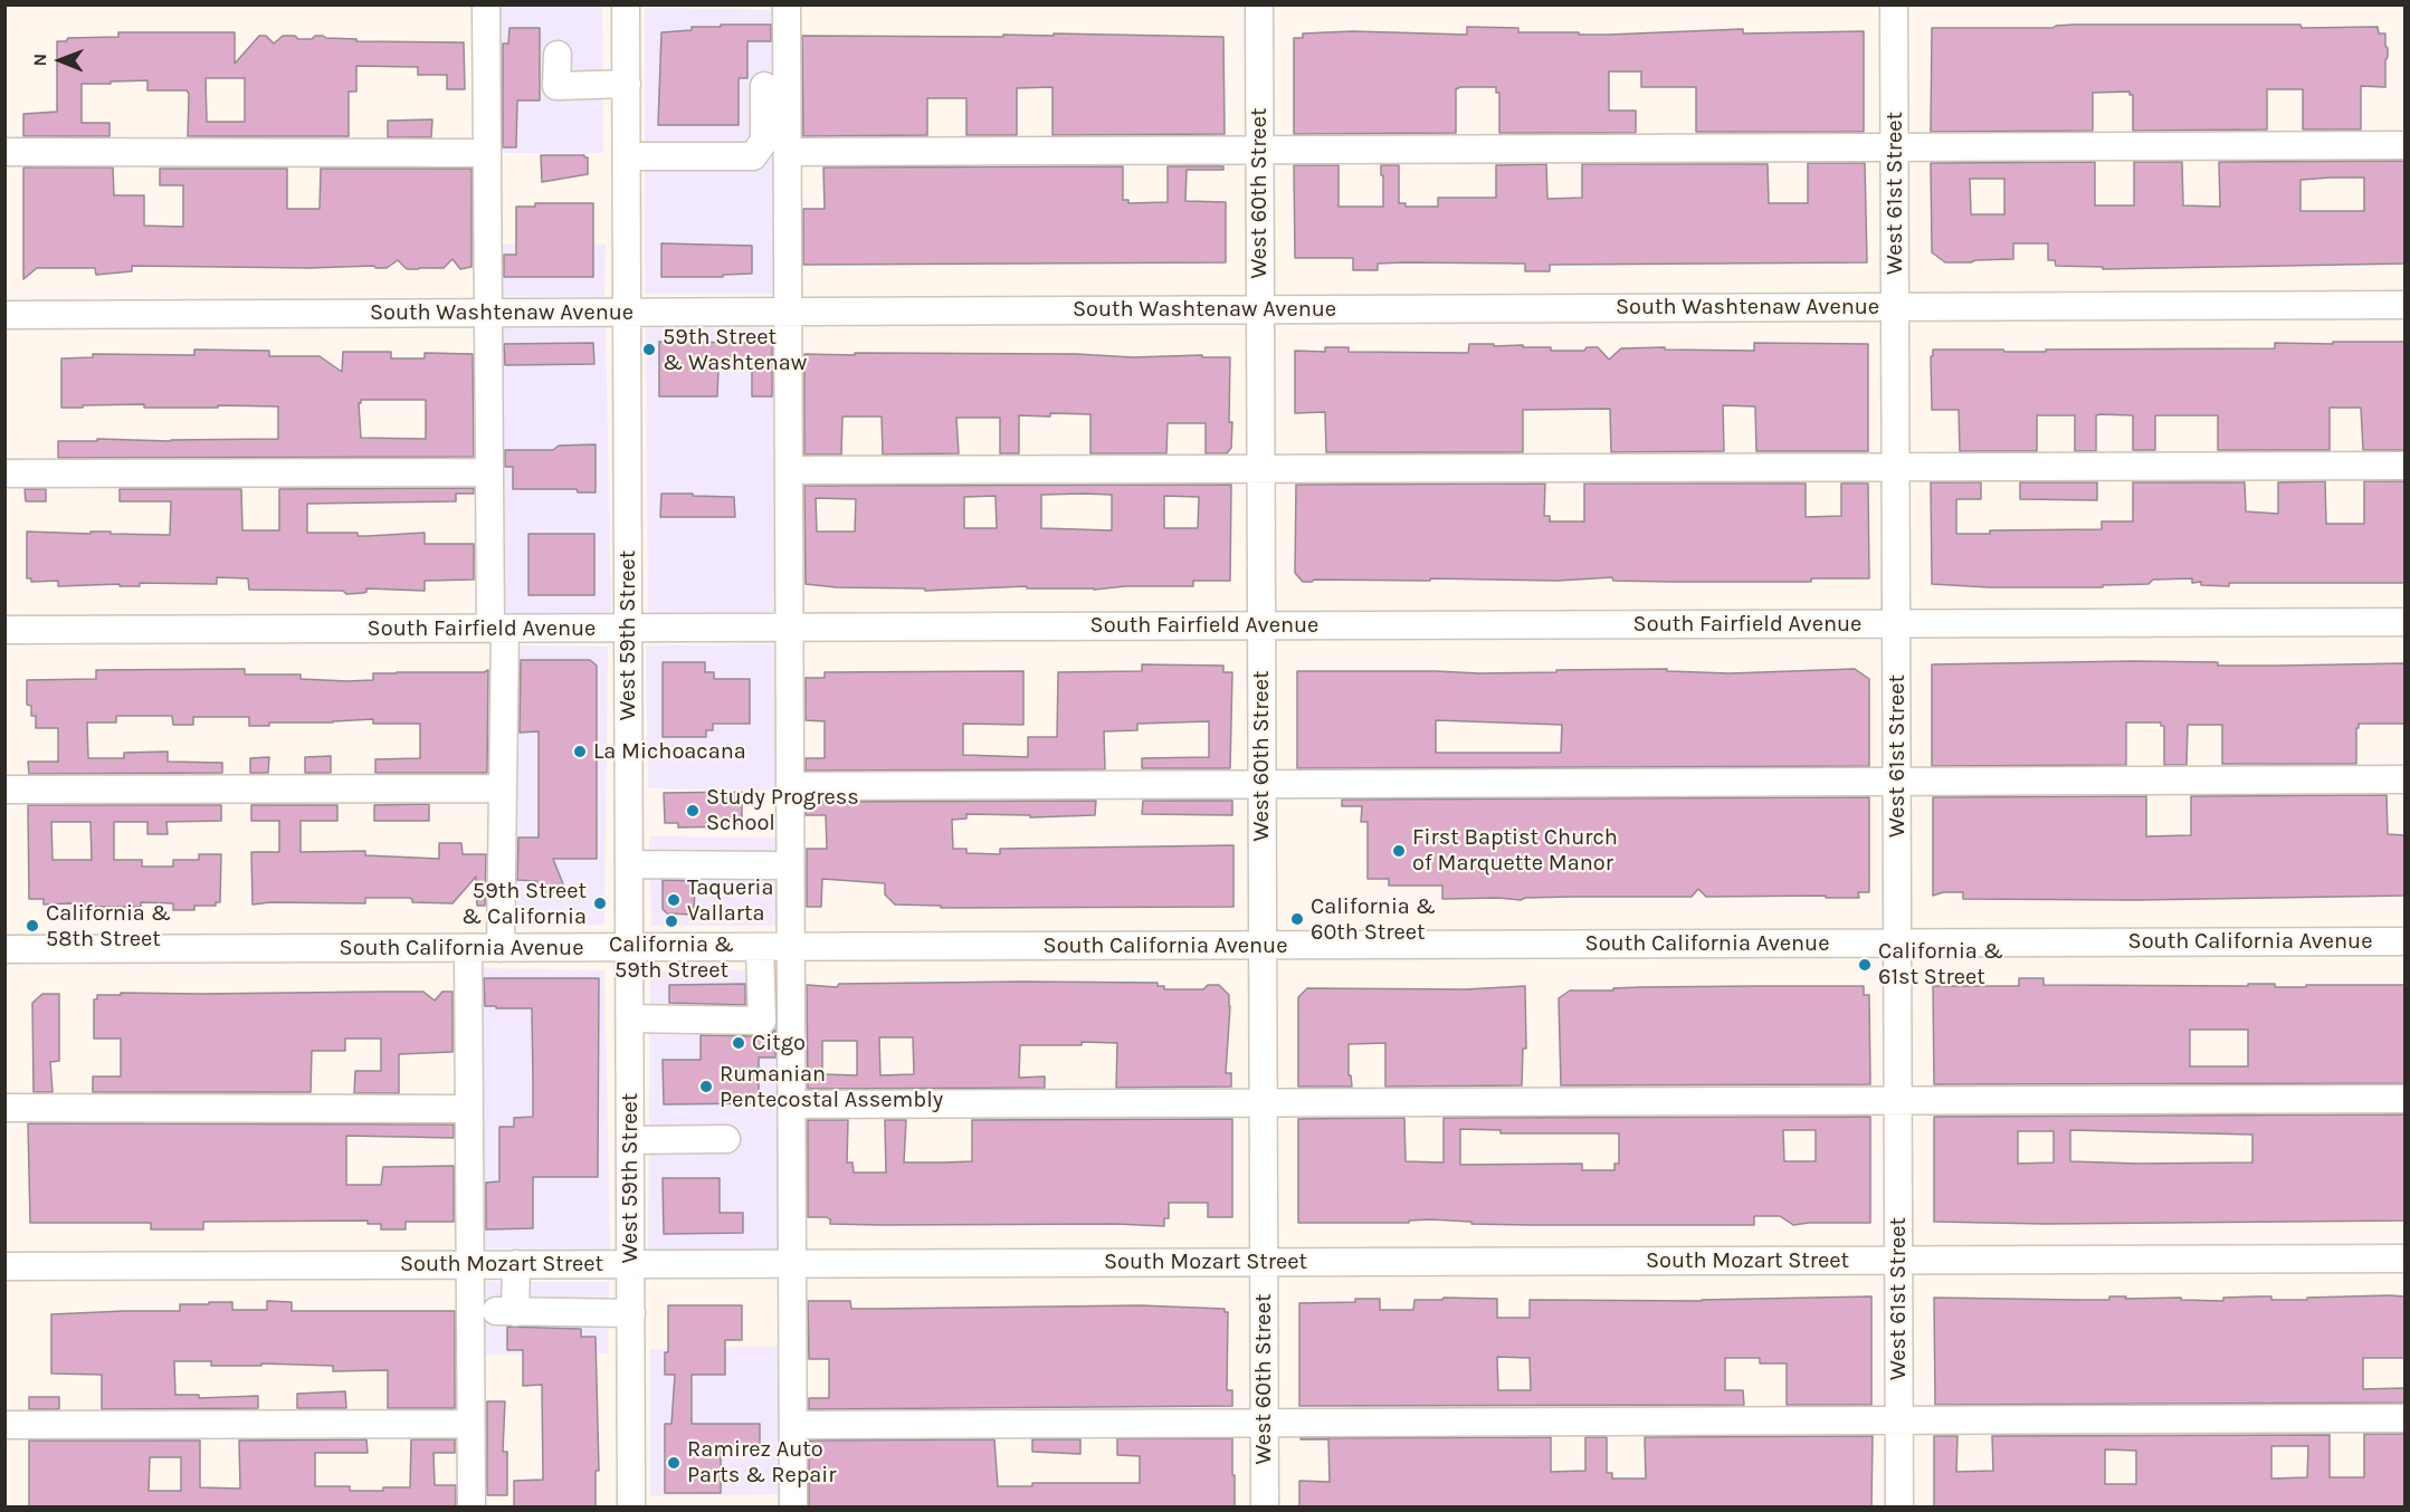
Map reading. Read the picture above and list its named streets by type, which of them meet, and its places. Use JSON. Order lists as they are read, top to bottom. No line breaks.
{"streets":{"street":["West 60th Street","West 61st Street","South Washtenaw Avenue","South Fairfield Avenue","West 59th Street","South California Avenue","South Mozart Street"]},"crossings":[["West 60th Street","South Washtenaw Avenue"],["West 60th Street","South Fairfield Avenue"],["West 60th Street","South California Avenue"],["West 60th Street","South Mozart Street"],["West 61st Street","South Washtenaw Avenue"],["West 61st Street","South Fairfield Avenue"],["West 61st Street","South California Avenue"],["West 61st Street","South Mozart Street"],["South Washtenaw Avenue","West 59th Street"],["South Fairfield Avenue","West 59th Street"],["West 59th Street","South California Avenue"],["West 59th Street","South Mozart Street"]],"places":["59th Street & Washtenaw","La Michoacana","Study Progress School","First Baptist Church of Marquette Manor","Taqueria Vallarta","59th Street & California","California & 60th Street","California & 59th Street","California & 58th Street","California & 61st Street","Citgo","Rumanian Pentecostal Assembly","Ramirez Auto Parts & Repair"],"north":"left"}
